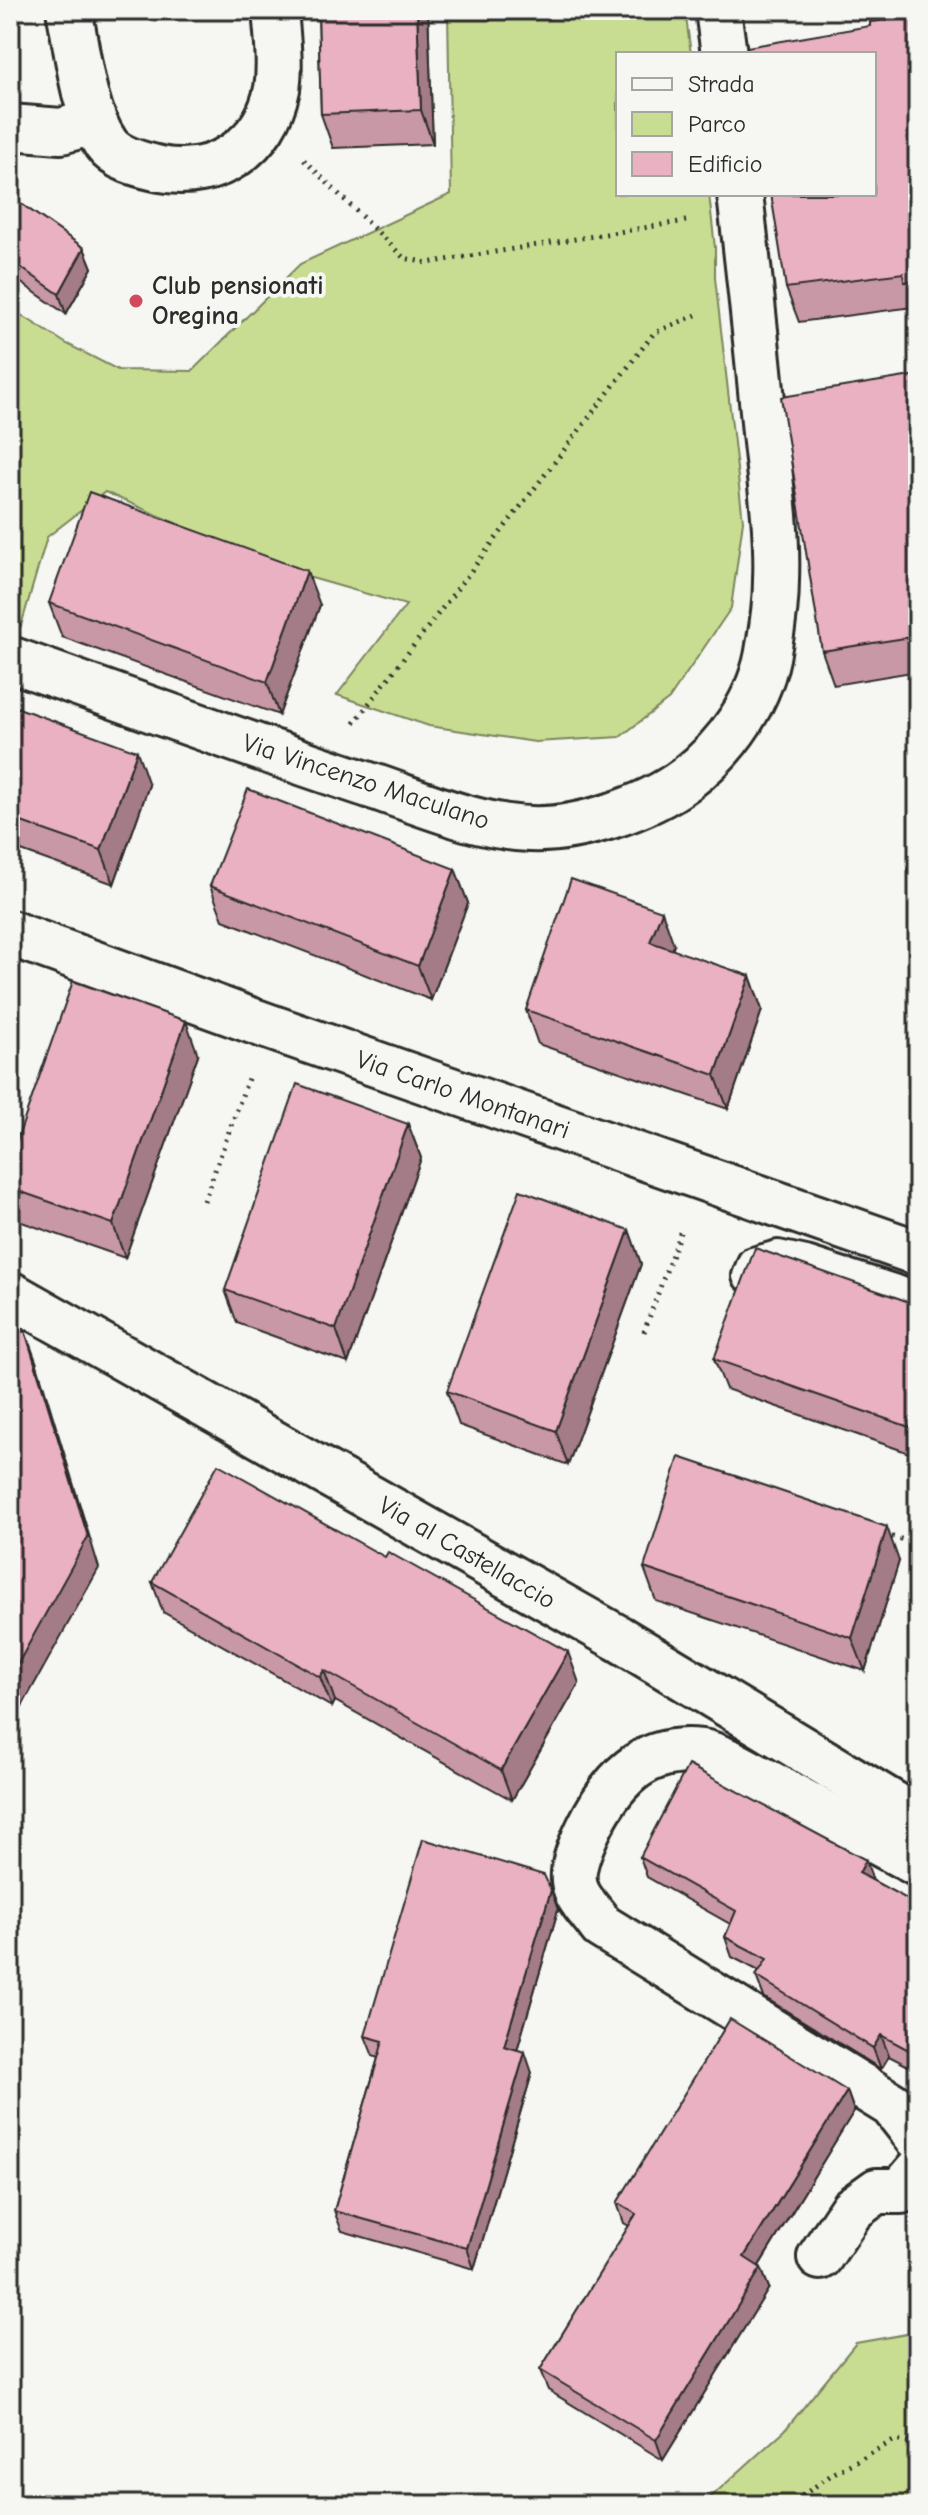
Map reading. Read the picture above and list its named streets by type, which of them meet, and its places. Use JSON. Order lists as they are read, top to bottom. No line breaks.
{"streets":{"street":["Via Vincenzo Maculano","Via Carlo Montanari","Via al Castellaccio"]},"places":["Club pensionati Oregina"],"legend":["Strada","Parco","Edificio"]}
